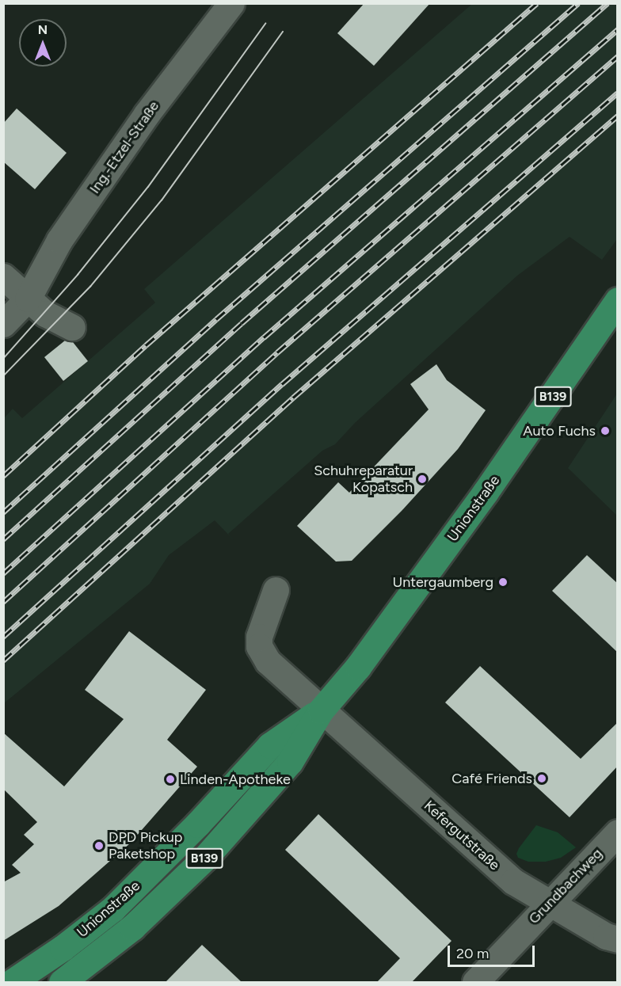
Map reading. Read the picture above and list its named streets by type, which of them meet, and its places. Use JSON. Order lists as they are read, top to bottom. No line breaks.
{"streets":{"main road":["B139","Unionstraße"],"street":["Ing.-Etzel-Straße","Kefergutstraße","Grundbachweg"]},"crossings":[["Unionstraße","Kefergutstraße"],["Kefergutstraße","Grundbachweg"]],"places":["Auto Fuchs","Schuhreparatur Kopatsch","Untergaumberg","Café Friends","Linden-Apotheke","DPD Pickup Paketshop"],"scale_bar":"20 m","north":"top"}
